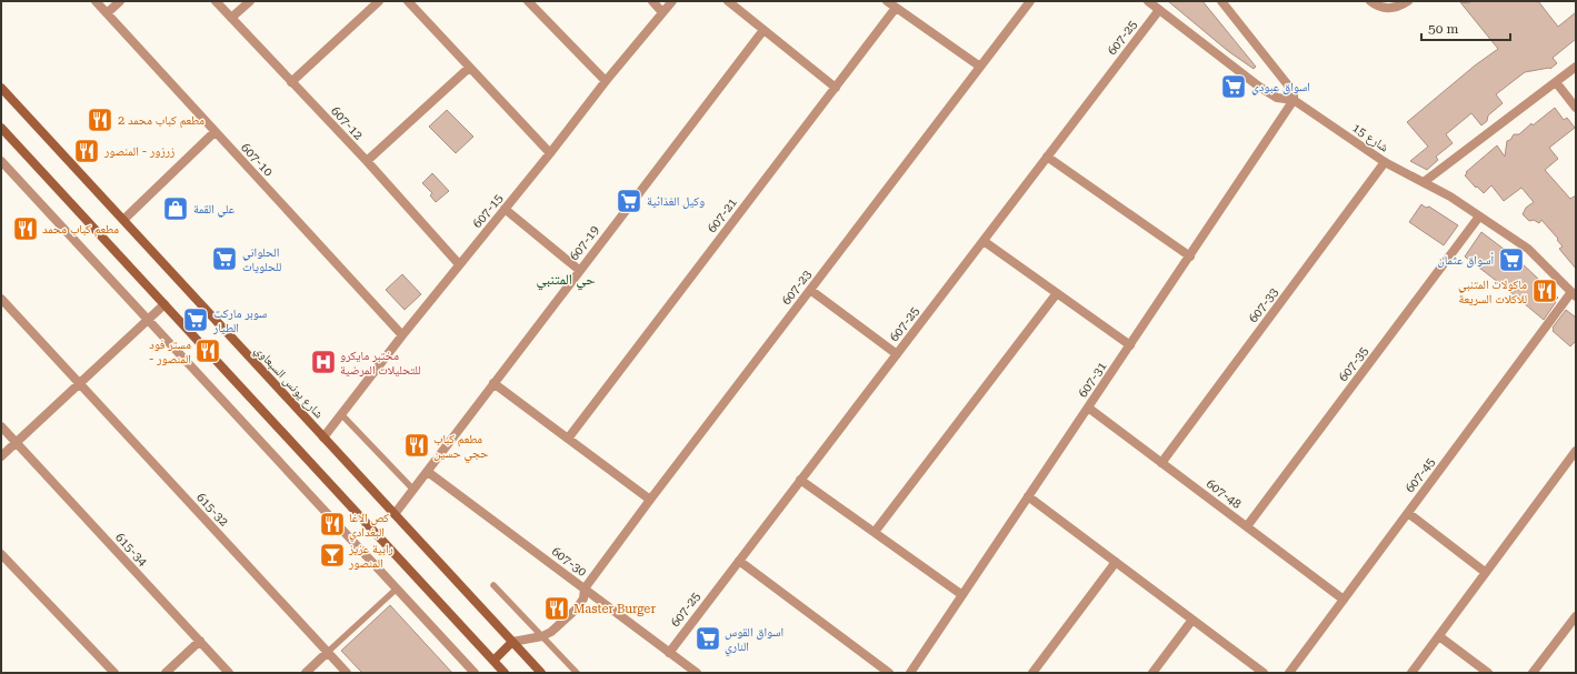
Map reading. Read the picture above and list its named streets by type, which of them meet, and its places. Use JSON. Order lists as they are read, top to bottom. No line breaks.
{"streets":{"main road":["شارع يونس السبعاوي"],"street":["607-25","607-12","شارع 15","607-10","607-15","607-21","607-19","607-23","607-33","607-35","607-31","607-45","607-48","615-32","615-34","607-30"]},"crossings":[["607-25","شارع 15"],["607-25","607-30"],["607-12","607-15"],["شارع 15","607-33"],["شارع 15","607-35"],["شارع 15","607-31"],["شارع 15","607-45"],["607-10","607-15"],["607-15","شارع يونس السبعاوي"],["607-19","شارع يونس السبعاوي"],["607-19","607-30"],["607-23","607-30"],["607-33","607-48"],["607-35","607-48"],["607-31","607-48"],["607-45","607-48"]],"districts":["حي المتنبي"],"places":{"supermarket":["اسواق عبودي","وكيل الغذائية","الحلواني للحلويات","أسواق عثمان","سوبر ماركت الطيار","اسواق القوس الناري"],"restaurant":["مطعم كباب محمد 2","زرزور - المنصور","مطعم كباب محمد","ماكولات المتنبي للاكلات السريعة","مستر فود - المنصور","مطعم كباب حجي حسين","كص الاغا البغدادي","Master Burger"],"shop":["علي القمة"],"hospital":["مختبر مايكرو للتحليلات المرضية"],"bar":["رابية عزيز المنصور"]},"scale_bar":"50 m"}
